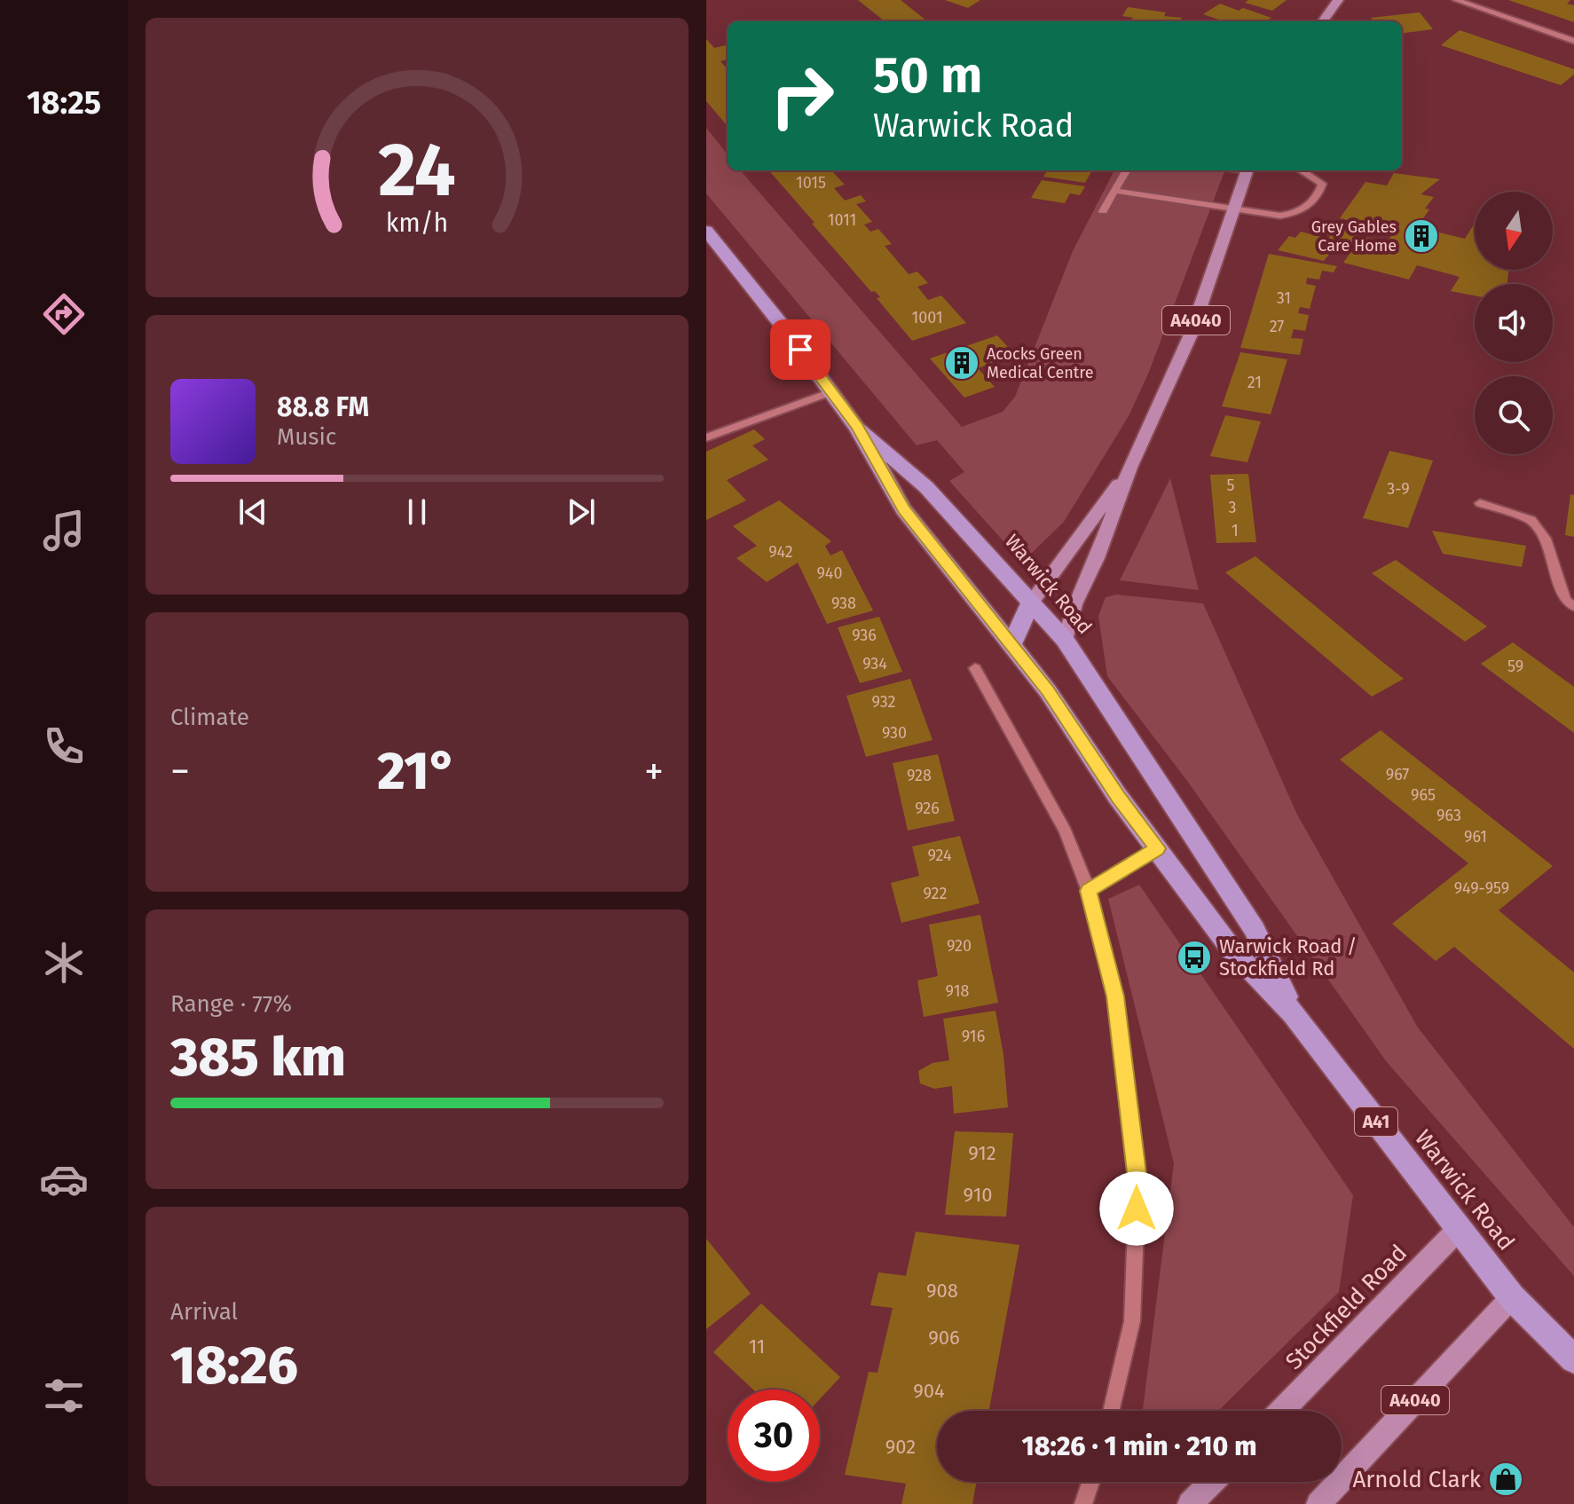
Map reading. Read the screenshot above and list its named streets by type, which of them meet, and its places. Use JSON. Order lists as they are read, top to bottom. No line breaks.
{"streets":{"highway":["Warwick Road","A41"],"main road":["A4040","Stockfield Road"]},"crossings":[["A4040","Warwick Road"],["Warwick Road","A41"],["Warwick Road","Stockfield Road"]],"places":{"building":["Grey Gables Care Home","Acocks Green Medical Centre"],"bus stop":["Warwick Road / Stockfield Rd"],"shop":["Arnold Clark"]},"house_numbers":["1015","1011","31","1001","27","21","5","3-9","3","1","942","940","938","936","934","59","932","930","967","928","965","926","963","961","924","949-959","922","920","918","916","912","910","908","906","11","904","902"],"north":"bottom","page":{"tabs":"18:25","turn":["50 m","Warwick Road"],"song":["88.8 FM","Music"],"tile":["Climate",["Range · 77%","385 km"],["Arrival","18:26"]],"heat":["−","21°","+"],"limit":"30","trip":"18:26 · 1 min · 210 m","gauge":["24","km/h"]}}
